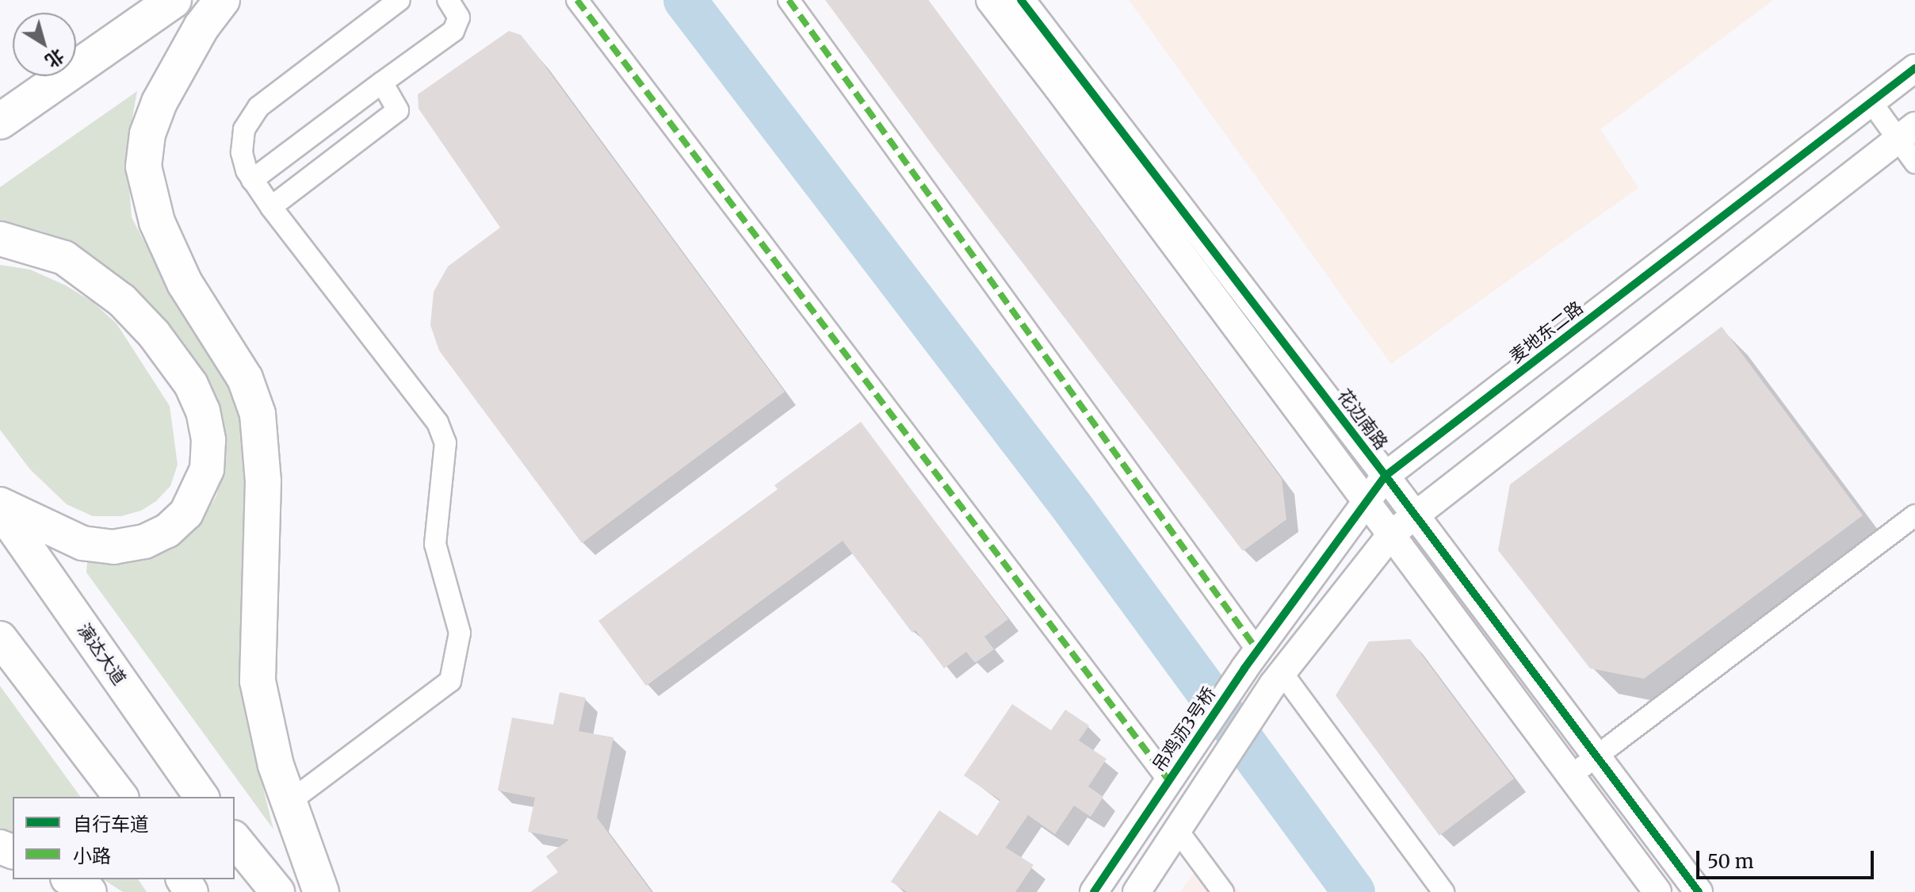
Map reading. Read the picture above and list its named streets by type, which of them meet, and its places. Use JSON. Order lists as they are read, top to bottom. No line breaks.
{"streets":{"main road":["演达大道"],"street":["麦地东二路","花边南路","吊鸡沥3号桥"]},"crossings":[["麦地东二路","花边南路"],["麦地东二路","吊鸡沥3号桥"]],"legend":["自行车道","小路"],"scale_bar":"50 m","north":"bottom right"}
